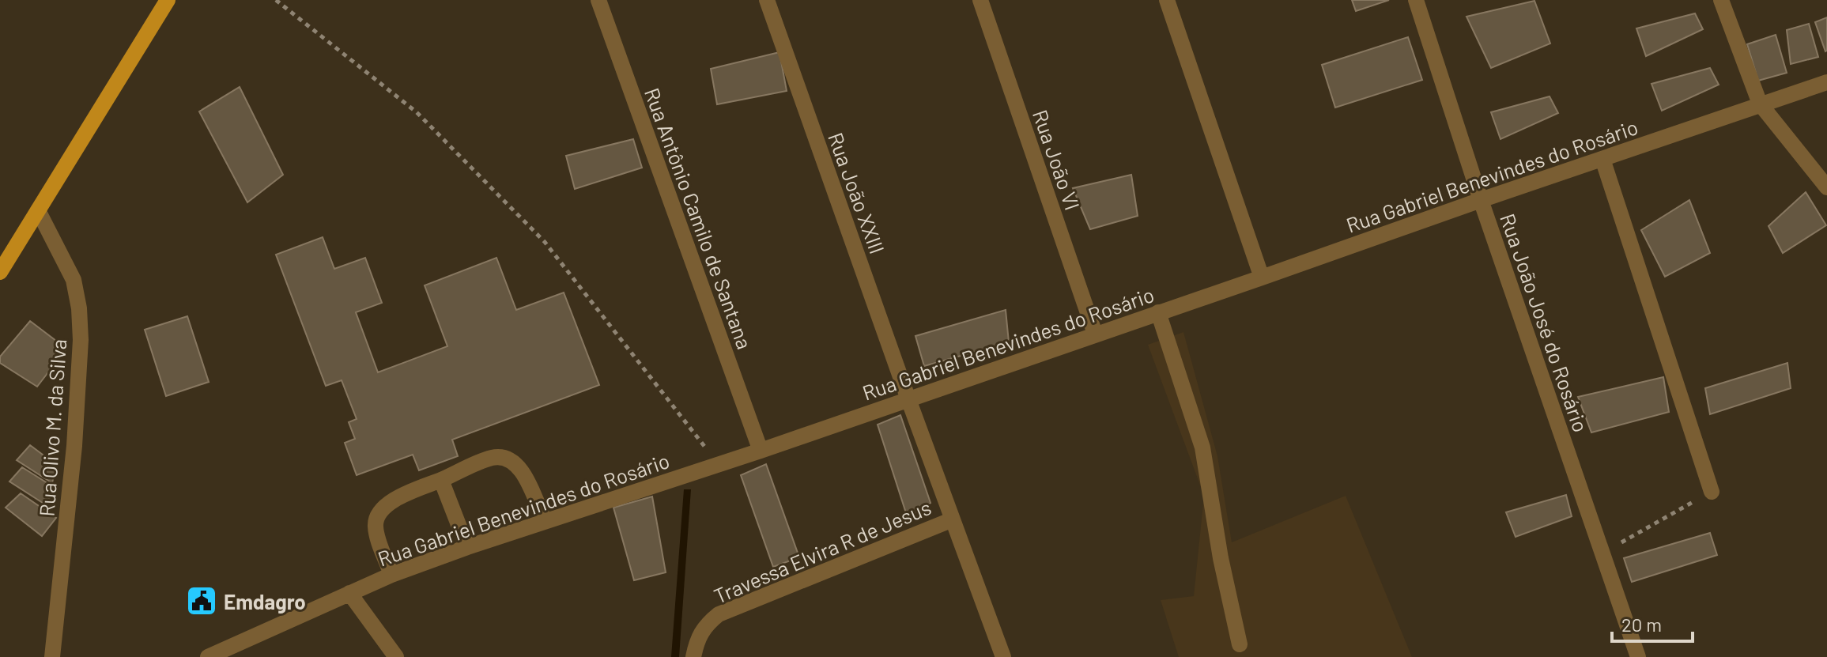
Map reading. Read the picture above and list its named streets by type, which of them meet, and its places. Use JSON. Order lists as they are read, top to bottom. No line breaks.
{"streets":{"street":["Rua João VI","Rua Gabriel Benevindes do Rosário","Rua João XXIII","Rua Antônio Camilo de Santana","Rua João José do Rosário","Rua Olivo M. da Silva","Travessa Elvira R de Jesus"]},"crossings":[["Rua João VI","Rua Gabriel Benevindes do Rosário"],["Rua Gabriel Benevindes do Rosário","Rua João XXIII"],["Rua Gabriel Benevindes do Rosário","Rua Antônio Camilo de Santana"],["Rua Gabriel Benevindes do Rosário","Rua João José do Rosário"],["Rua João XXIII","Travessa Elvira R de Jesus"]],"places":{"public building":["Emdagro"]},"scale_bar":"20 m"}
